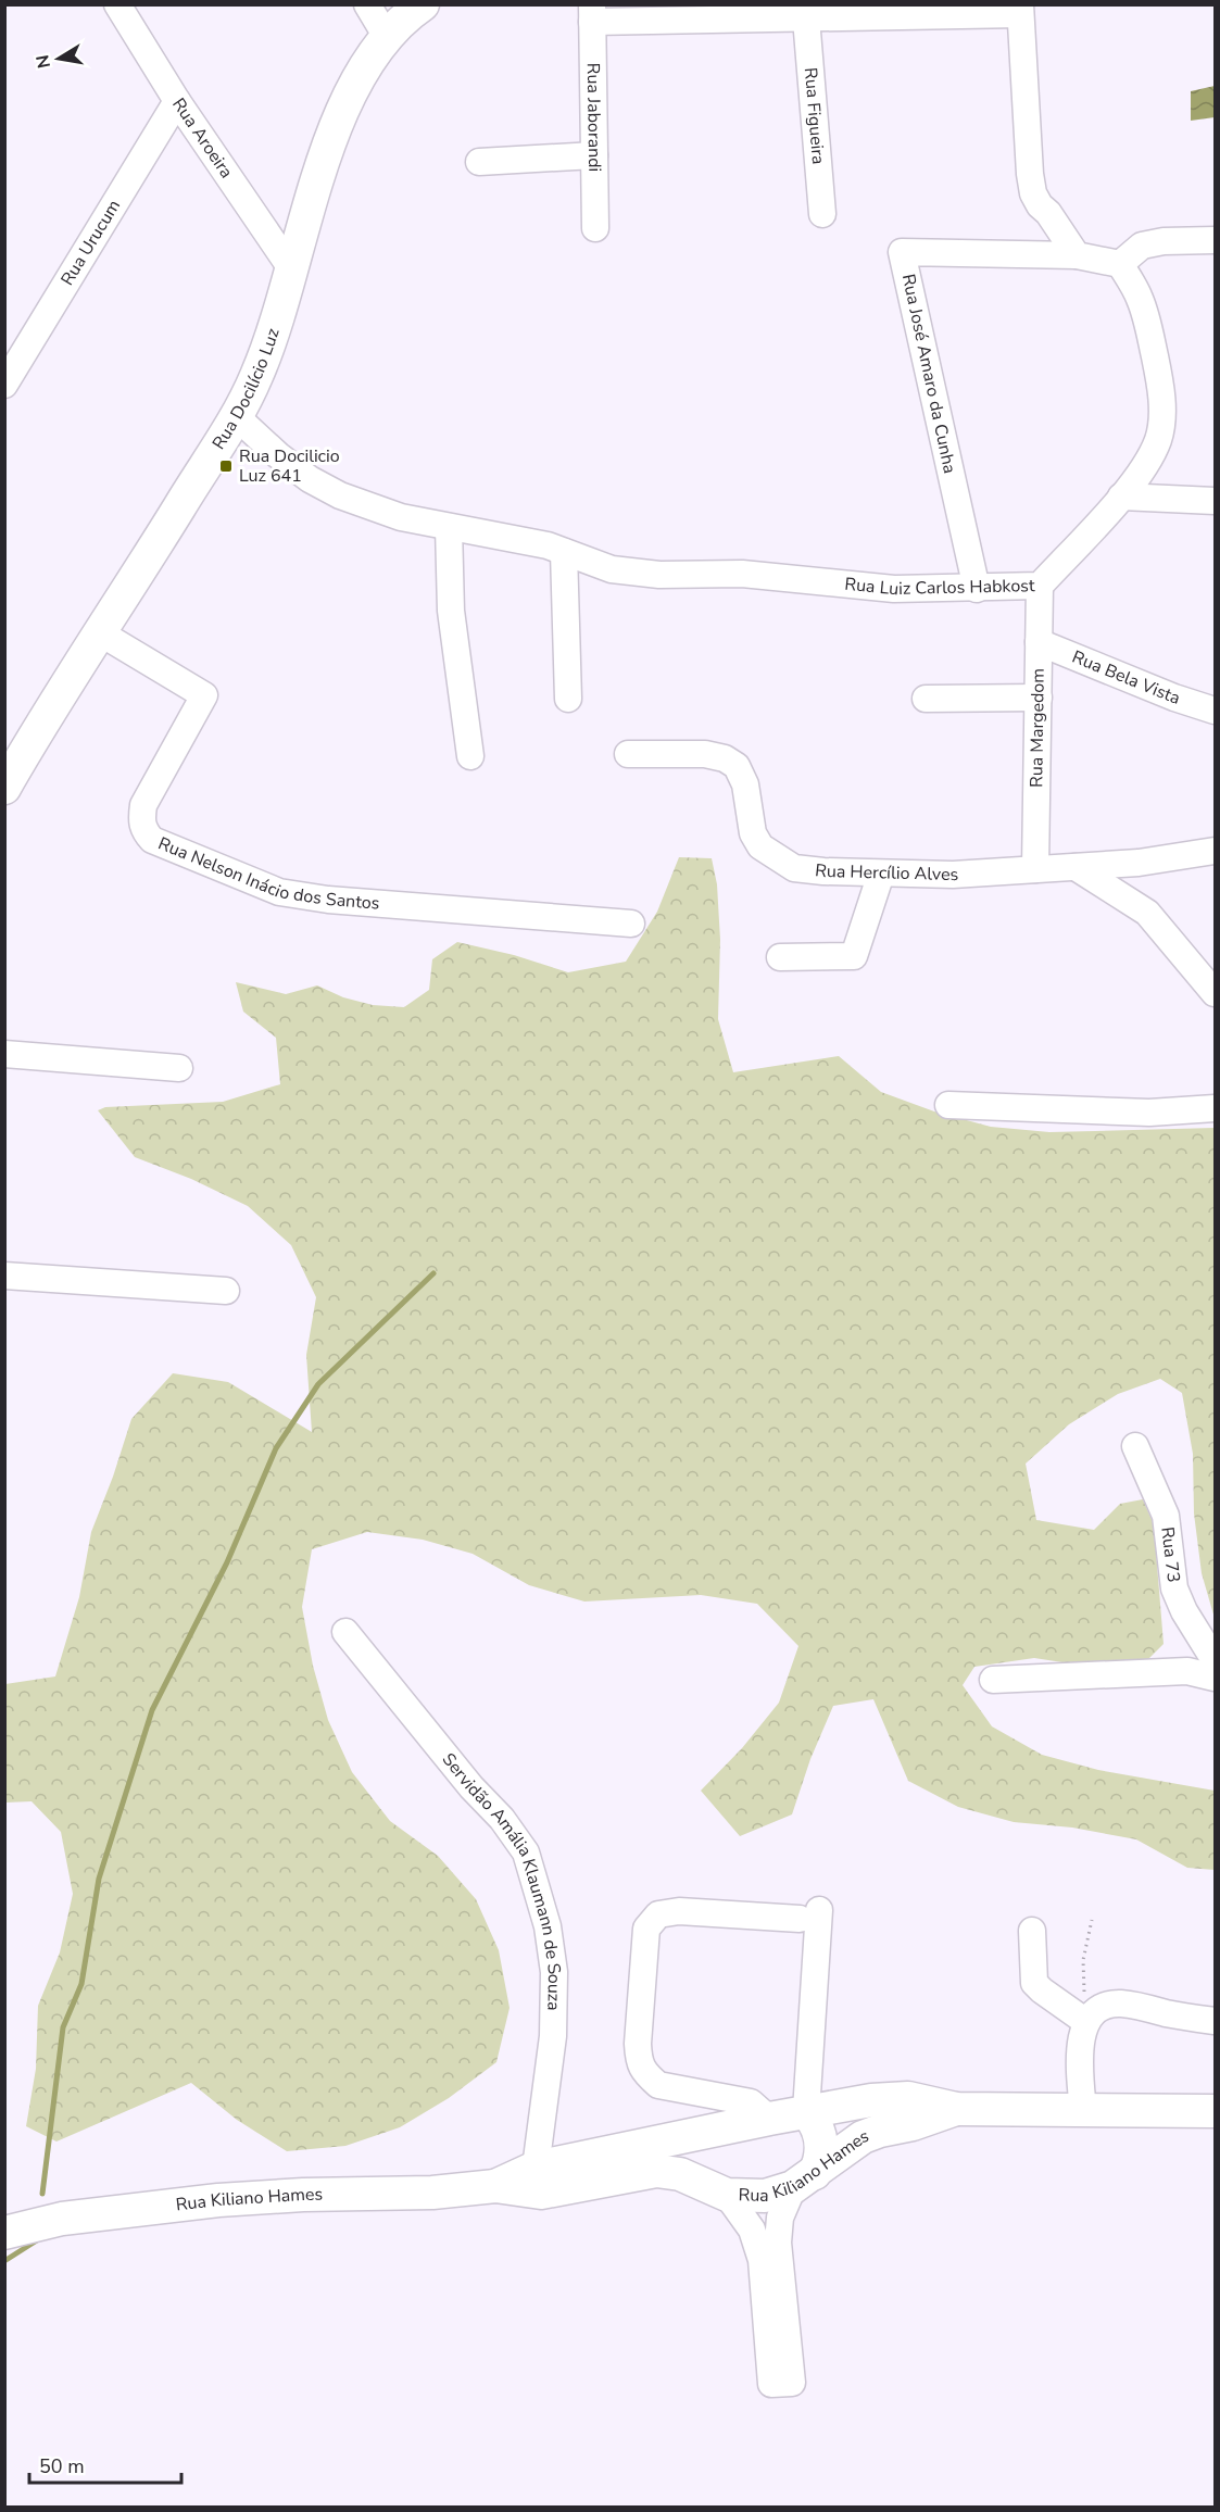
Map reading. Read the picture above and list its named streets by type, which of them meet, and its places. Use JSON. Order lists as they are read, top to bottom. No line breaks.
{"streets":{"main road":["Rua Docilício Luz","Rua Kiliano Hames"],"street":["Rua Jaborandi","Rua Figueira","Rua Aroeira","Rua Urucum","Rua José Amaro da Cunha","Rua Luiz Carlos Habkost","Rua Bela Vista","Rua Margedom","Rua Nelson Inácio dos Santos","Rua Hercílio Alves","Rua 73","Servidão Amália Klaumann de Souza"]},"crossings":[["Rua Aroeira","Rua Urucum"],["Rua Aroeira","Rua Docilício Luz"],["Rua José Amaro da Cunha","Rua Luiz Carlos Habkost"],["Rua Docilício Luz","Rua Luiz Carlos Habkost"],["Rua Docilício Luz","Rua Nelson Inácio dos Santos"],["Rua Luiz Carlos Habkost","Rua Margedom"],["Rua Bela Vista","Rua Margedom"],["Rua Margedom","Rua Hercílio Alves"],["Servidão Amália Klaumann de Souza","Rua Kiliano Hames"]],"places":{"transit":["Rua Docilicio Luz 641"]},"scale_bar":"50 m","north":"left"}
